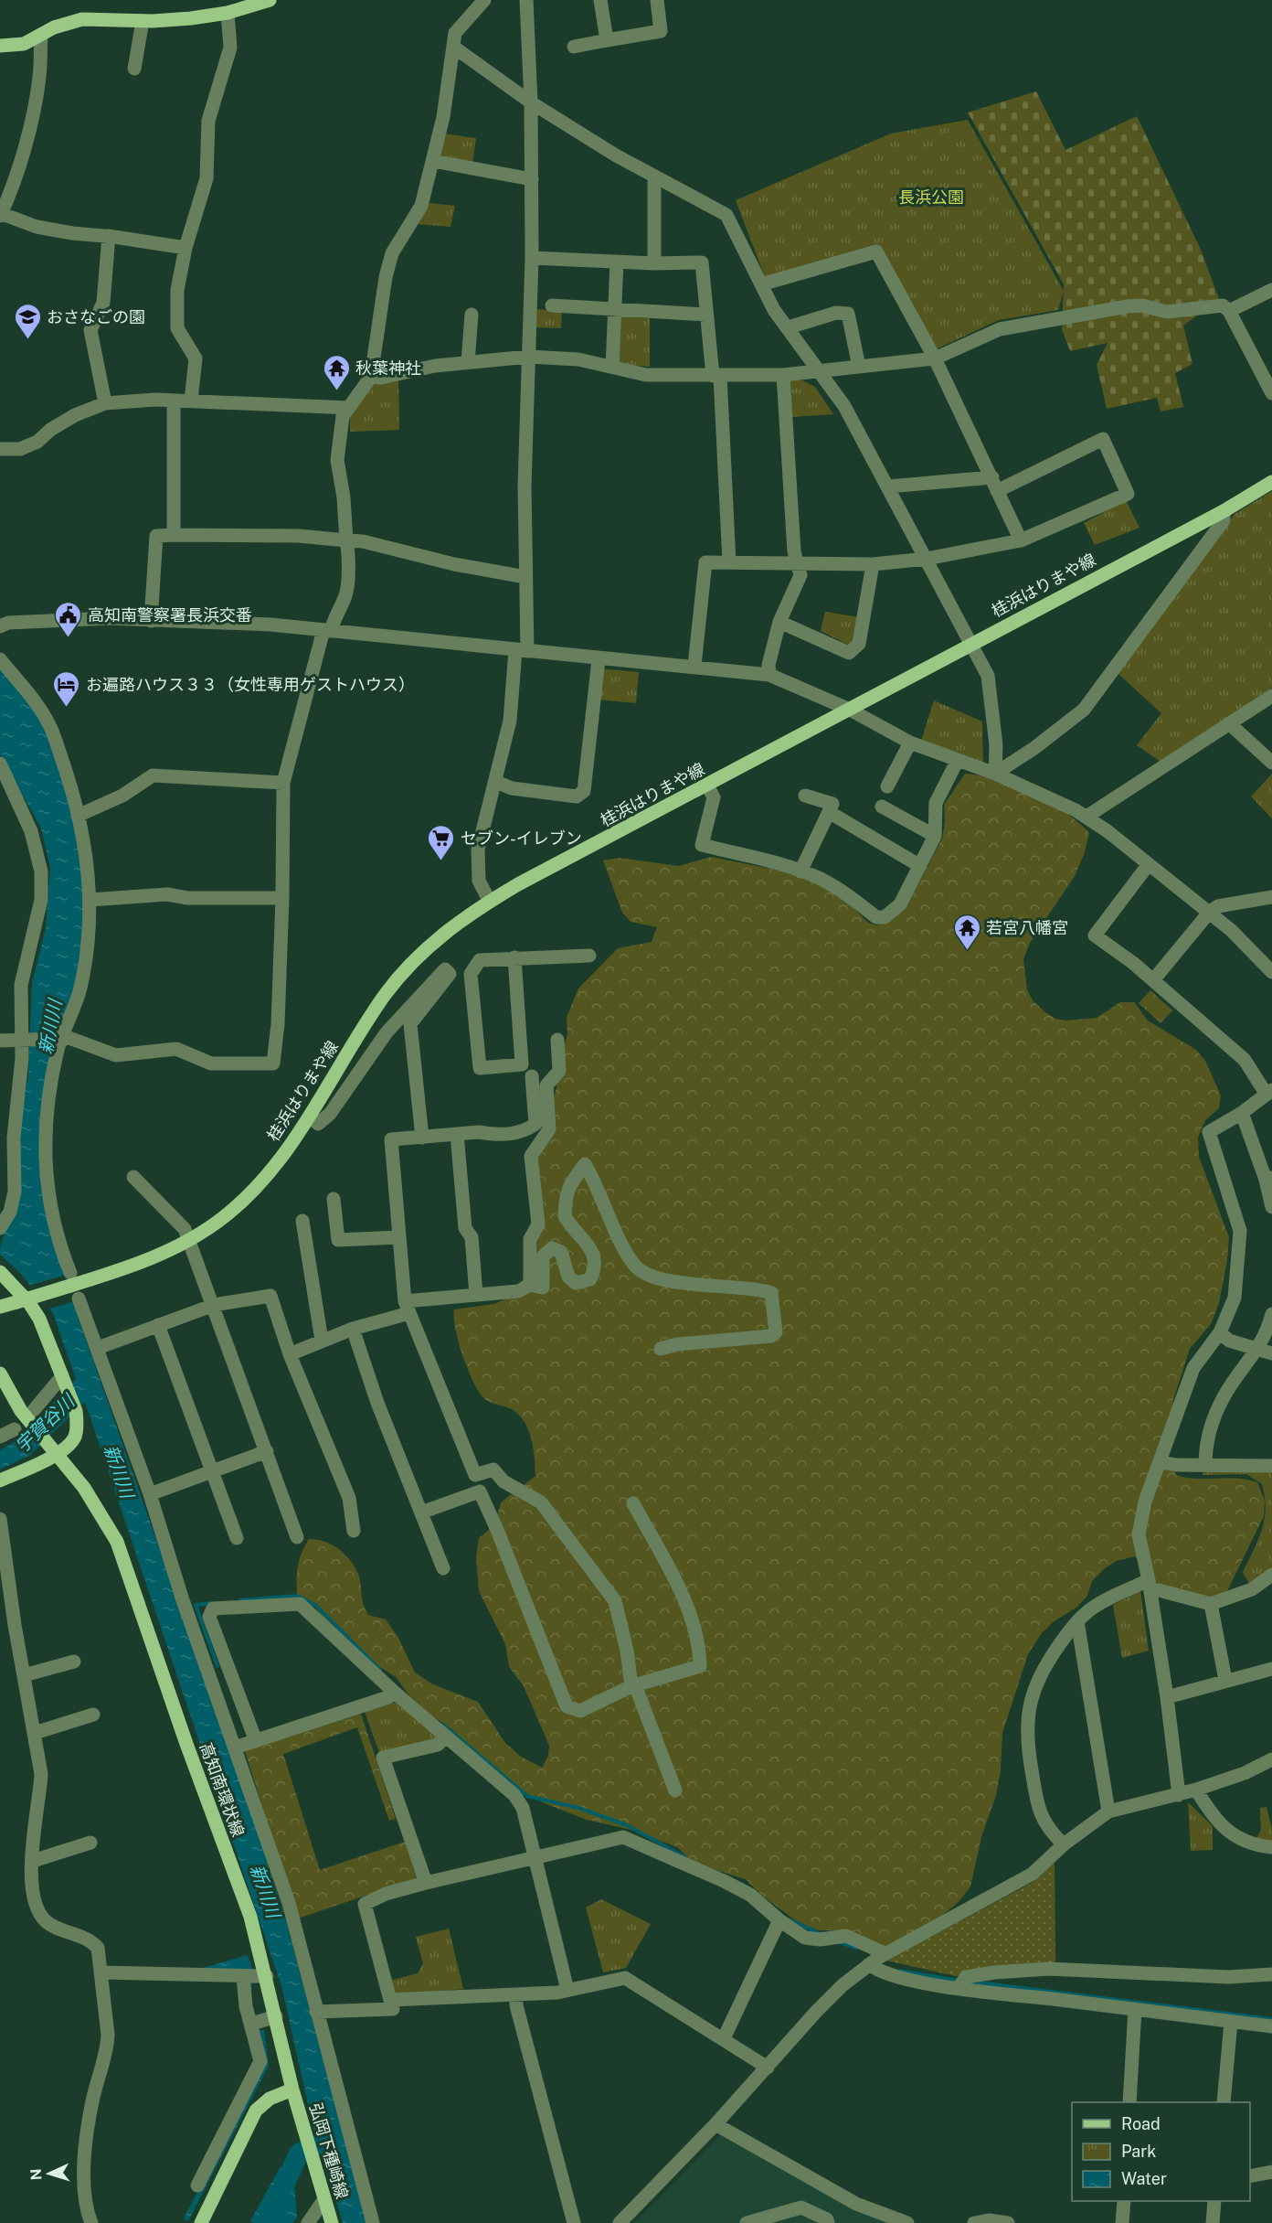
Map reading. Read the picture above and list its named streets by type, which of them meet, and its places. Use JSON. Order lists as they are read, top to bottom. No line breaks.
{"streets":{"main road":["桂浜はりまや線","高知南環状線","弘岡下種崎線"]},"crossings":[["高知南環状線","弘岡下種崎線"]],"water":["新川川","宇賀谷川"],"parks":["長浜公園"],"places":{"school or university":["おさなごの園"],"temple":["秋葉神社","若宮八幡宮"],"public building":["高知南警察署長浜交番"],"hotel":["お遍路ハウス３３（女性専用ゲストハウス）"],"supermarket":["セブン-イレブン"]},"legend":["Road","Park","Water"],"north":"left"}
